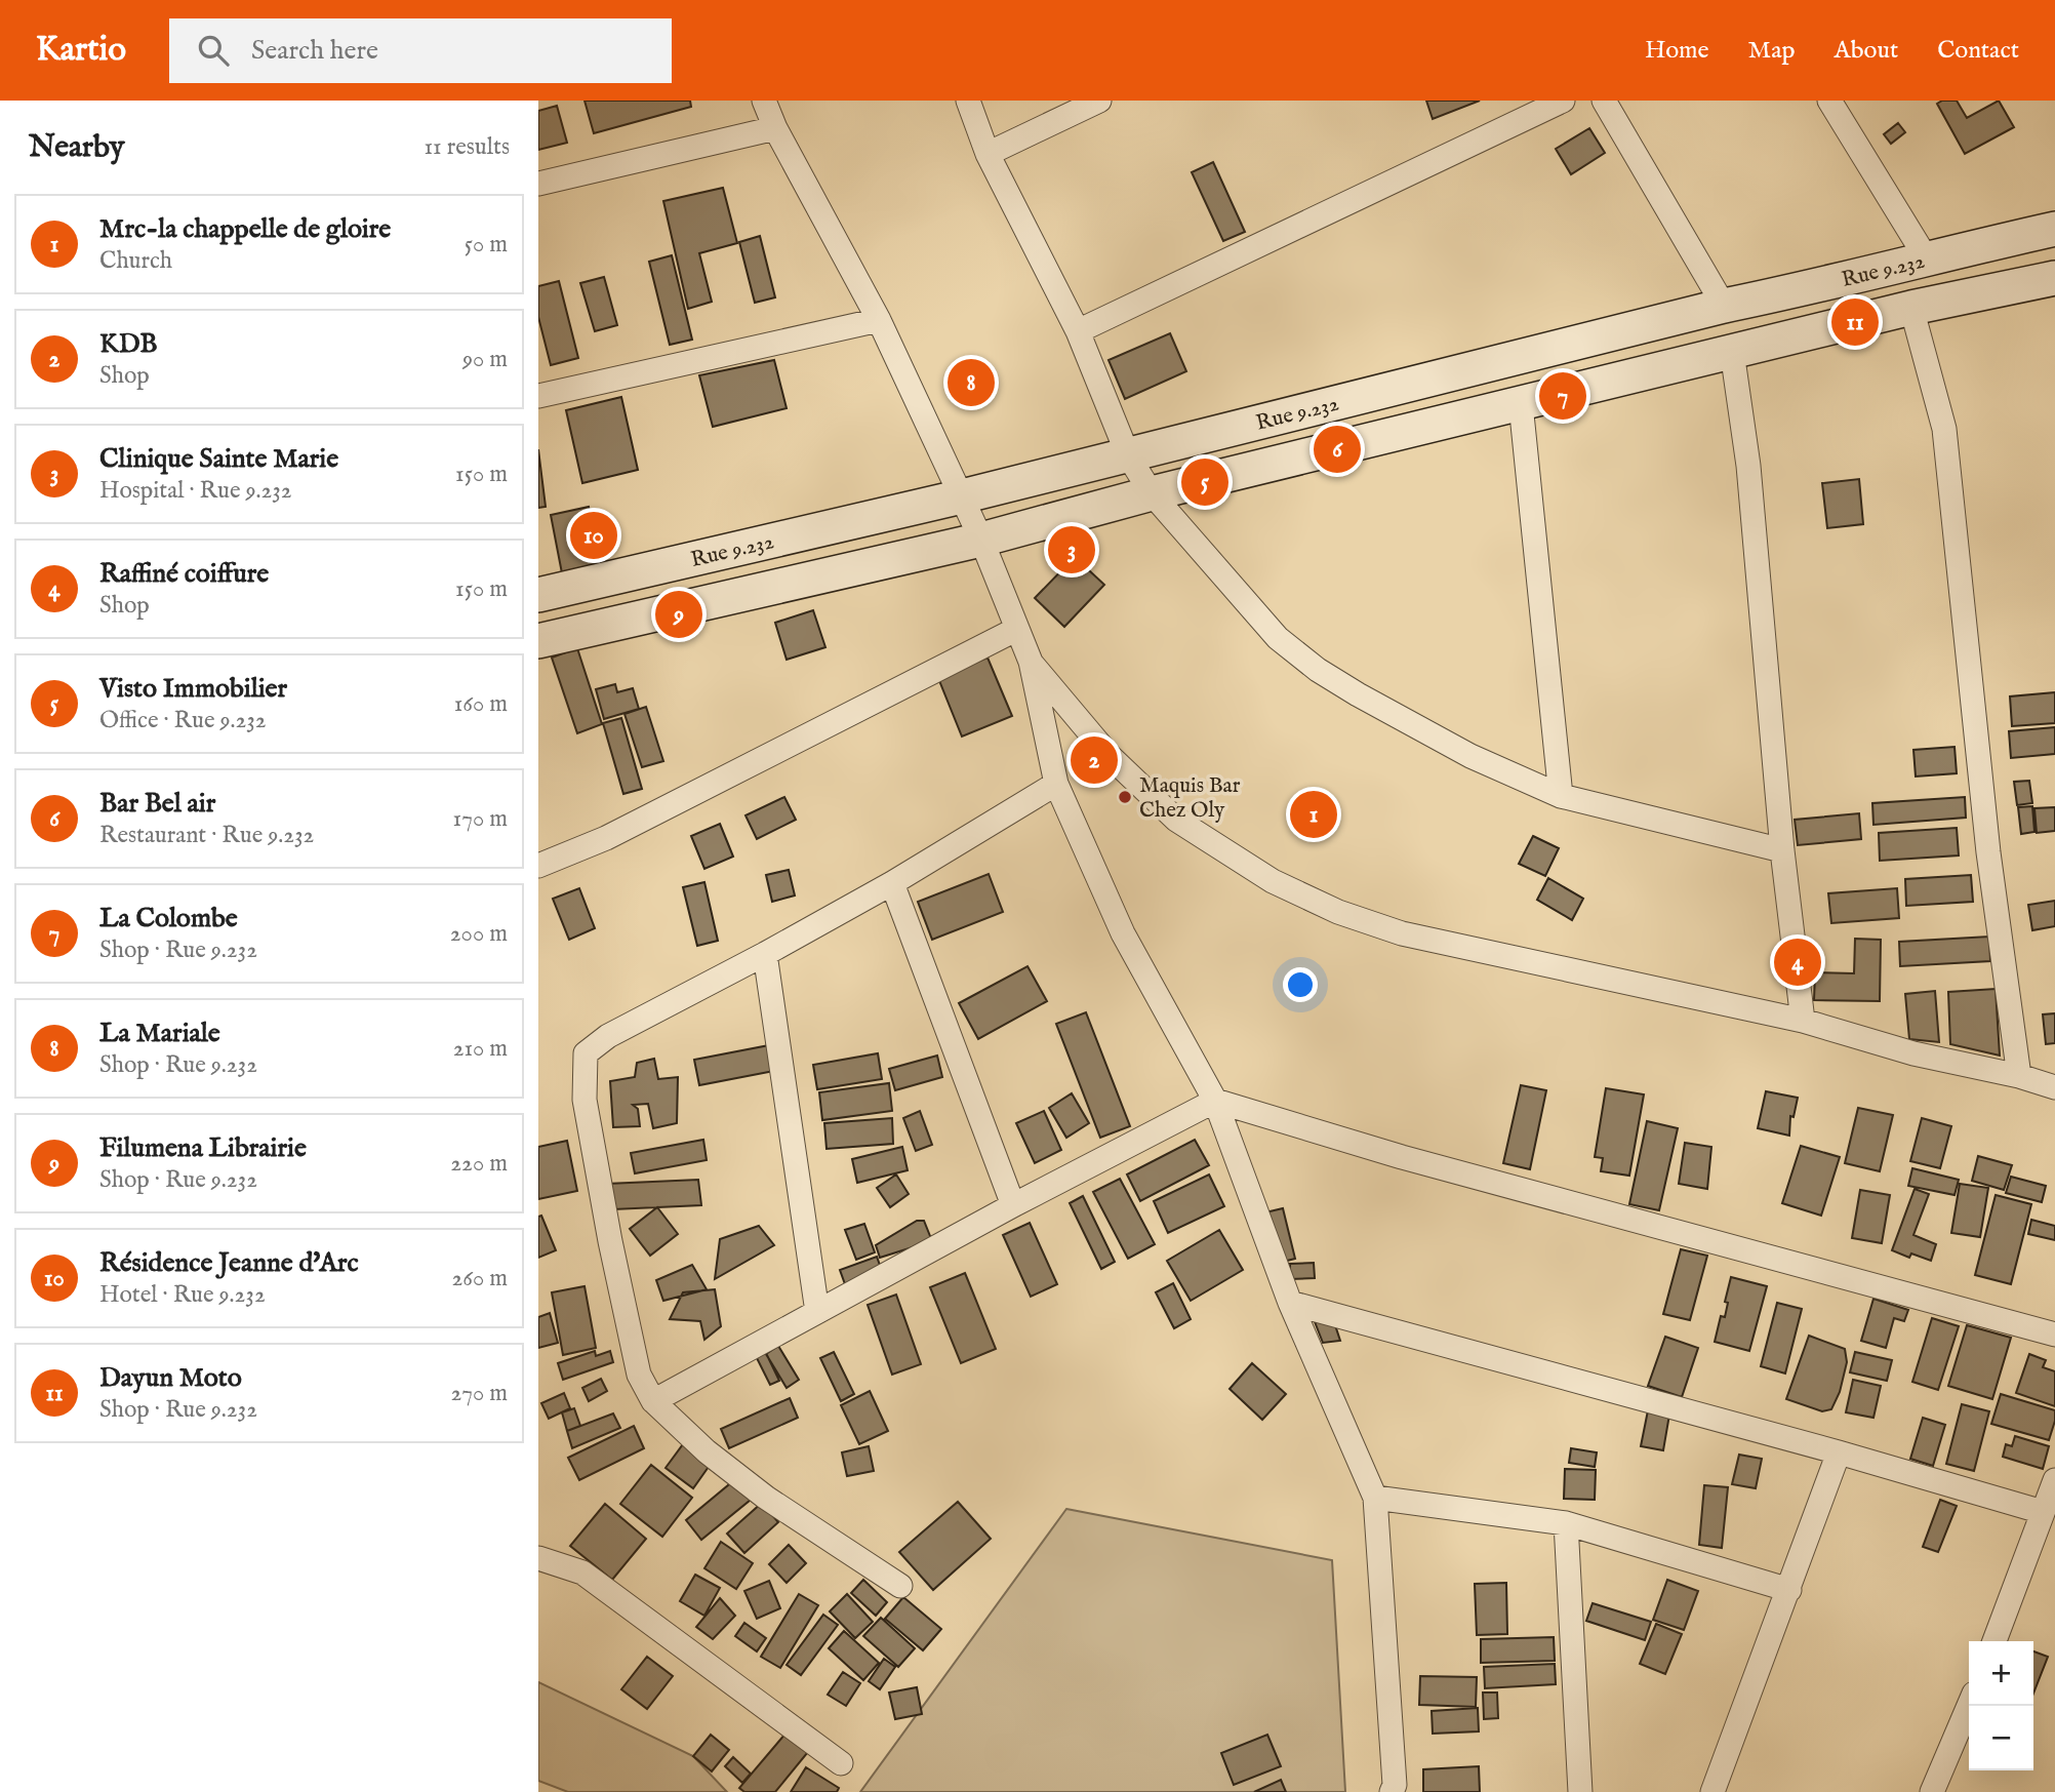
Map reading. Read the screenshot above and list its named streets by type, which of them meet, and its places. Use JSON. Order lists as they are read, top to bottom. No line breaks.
{"streets":{"street":["Rue 9.232"]},"places":["Maquis Bar Chez Oly"],"page":{"header":"Kartio","search":"Search here","nav":["Home","Map","About","Contact"],"heading":["Nearby","11 results"],"list":[{"mark":"1","name":"Mrc-la chappelle de gloire","note":"Church","value":"50 m"},{"mark":"2","name":"KDB","note":"Shop","value":"90 m"},{"mark":"3","name":"Clinique Sainte Marie","note":"Hospital · Rue 9.232","value":"150 m"},{"mark":"4","name":"Raffiné coiffure","note":"Shop","value":"150 m"},{"mark":"5","name":"Visto Immobilier","note":"Office · Rue 9.232","value":"160 m"},{"mark":"6","name":"Bar Bel air","note":"Restaurant · Rue 9.232","value":"170 m"},{"mark":"7","name":"La Colombe","note":"Shop · Rue 9.232","value":"200 m"},{"mark":"8","name":"La Mariale","note":"Shop · Rue 9.232","value":"210 m"},{"mark":"9","name":"Filumena Librairie","note":"Shop · Rue 9.232","value":"220 m"},{"mark":"10","name":"Résidence Jeanne d'Arc","note":"Hotel · Rue 9.232","value":"260 m"},{"mark":"11","name":"Dayun Moto","note":"Shop · Rue 9.232","value":"270 m"}],"pins":["11","8","7","6","5","10","3","9","2","1","4"],"map_buttons":["+","−"]}}
